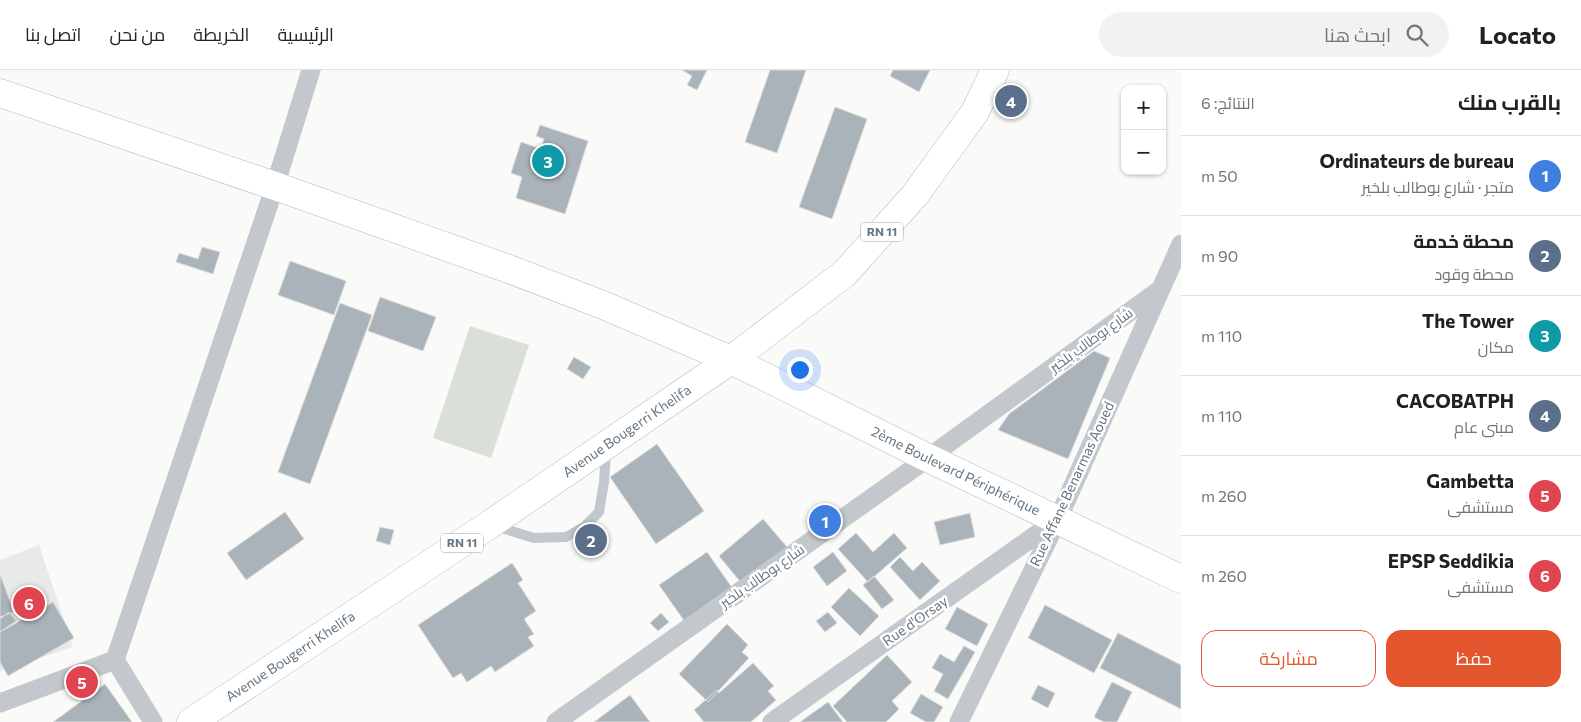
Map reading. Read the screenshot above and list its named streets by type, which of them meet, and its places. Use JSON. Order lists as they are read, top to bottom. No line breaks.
{"streets":{"main road":["RN 11","Avenue Bougerri Khelifa","2ème Boulevard Périphérique"],"street":["شارع بوطالب بلخير","Rue Affane Benarmas Aoued","Rue d'Orsay"]},"crossings":[["شارع بوطالب بلخير","2ème Boulevard Périphérique"],["شارع بوطالب بلخير","Rue Affane Benarmas Aoued"],["Avenue Bougerri Khelifa","2ème Boulevard Périphérique"],["2ème Boulevard Périphérique","Rue Affane Benarmas Aoued"],["2ème Boulevard Périphérique","Rue d'Orsay"],["Rue Affane Benarmas Aoued","Rue d'Orsay"]],"page":{"header":"Locato","search":"ابحث هنا","nav":["الرئيسية","الخريطة","من نحن","اتصل بنا"],"heading":["بالقرب منك","النتائج: 6"],"pins":["4","3","1","2","6","5"],"map_buttons":["+","−"],"list":[{"mark":"1","name":"Ordinateurs de bureau","note":"متجر · شارع بوطالب بلخير","value":"50 m"},{"mark":"2","name":"محطة خدمة","note":"محطة وقود","value":"90 m"},{"mark":"3","name":"The Tower","note":"مكان","value":"110 m"},{"mark":"4","name":"CACOBATPH","note":"مبنى عام","value":"110 m"},{"mark":"5","name":"Gambetta","note":"مستشفى","value":"260 m"},{"mark":"6","name":"EPSP Seddikia","note":"مستشفى","value":"260 m"}],"buttons":["حفظ","مشاركة"]}}
